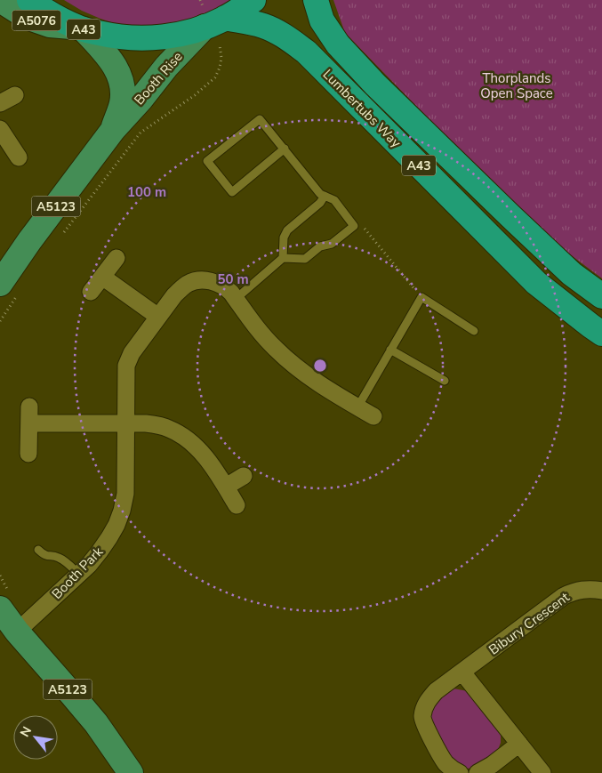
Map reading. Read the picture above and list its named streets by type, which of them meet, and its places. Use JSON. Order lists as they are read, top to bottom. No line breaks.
{"streets":{"highway":["A43","Lumbertubs Way"],"main road":["A5076","Booth Rise","A5123"],"street":["Booth Park","Bibury Crescent"]},"crossings":[["A5076","A43"],["A5076","Booth Rise"],["A43","Booth Rise"],["A43","Lumbertubs Way"],["Booth Rise","Lumbertubs Way"],["A5123","Booth Park"]],"parks":["Thorplands Open Space"],"north":"top left","rings":["100 m","50 m"]}
